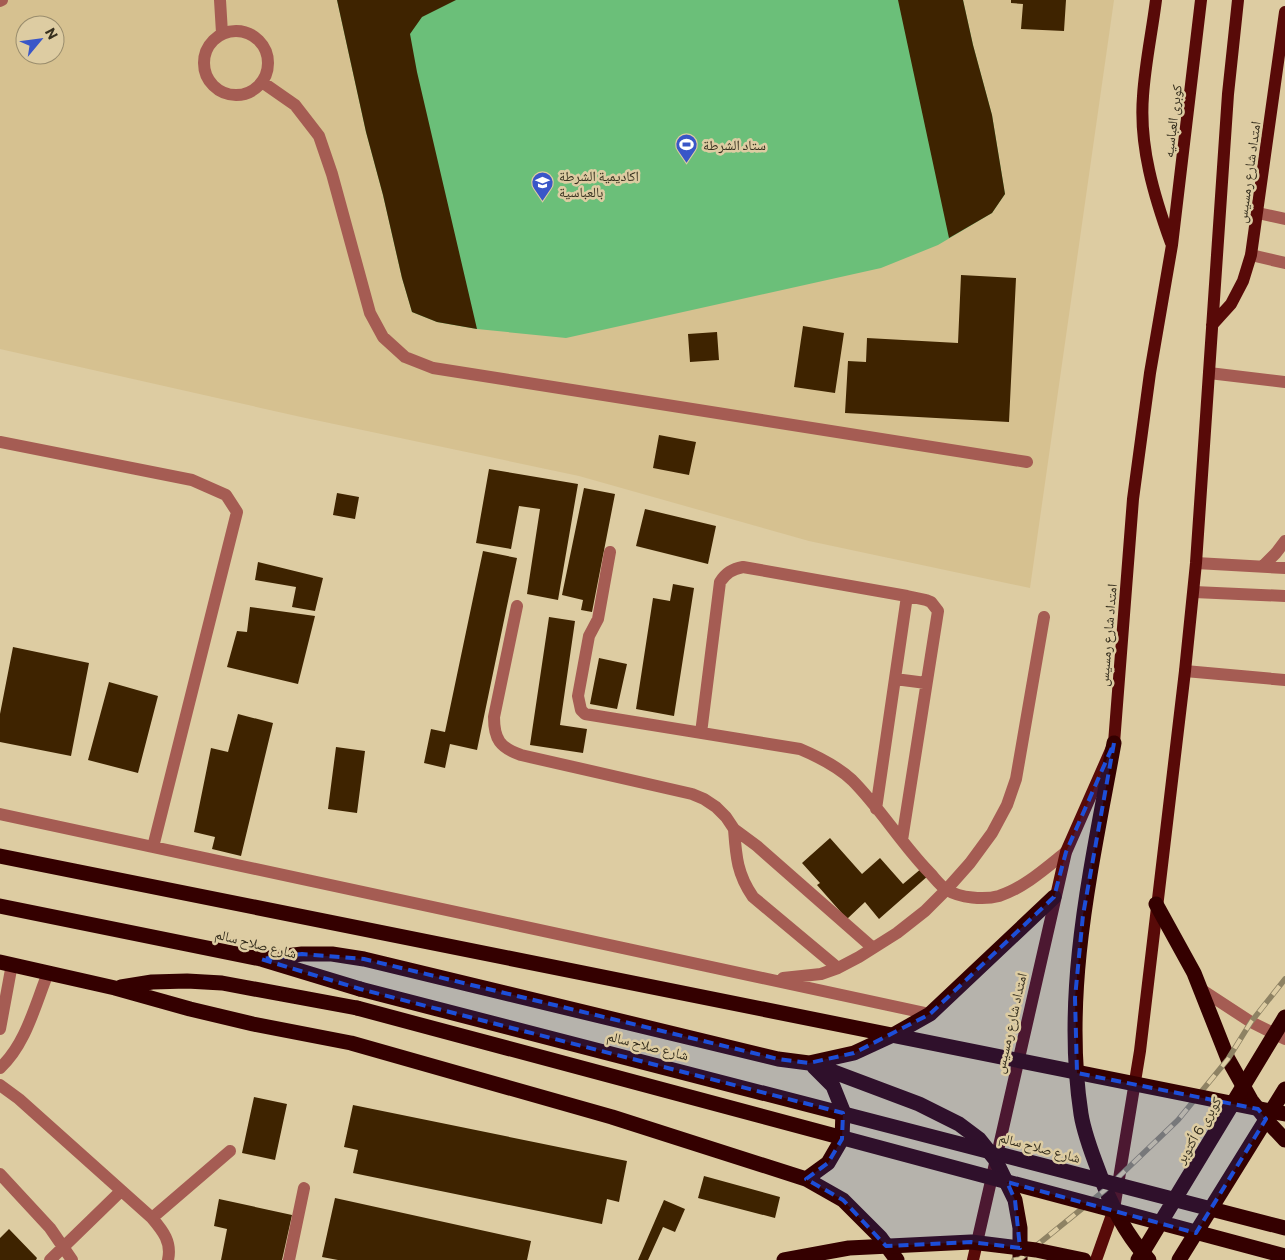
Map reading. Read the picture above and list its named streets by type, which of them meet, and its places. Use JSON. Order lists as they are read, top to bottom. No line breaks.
{"streets":{"highway":["شارع صلاح سالم","كوبرى 6 أكتوبر"],"main road":["كوبرى العباسيه","امتداد شارع رمسيس"]},"crossings":[["كوبرى العباسيه","امتداد شارع رمسيس"]],"places":{"sports":["ستاد الشرطة"],"school or university":["اكاديمية الشرطة بالعباسية"]},"north":"top right"}
